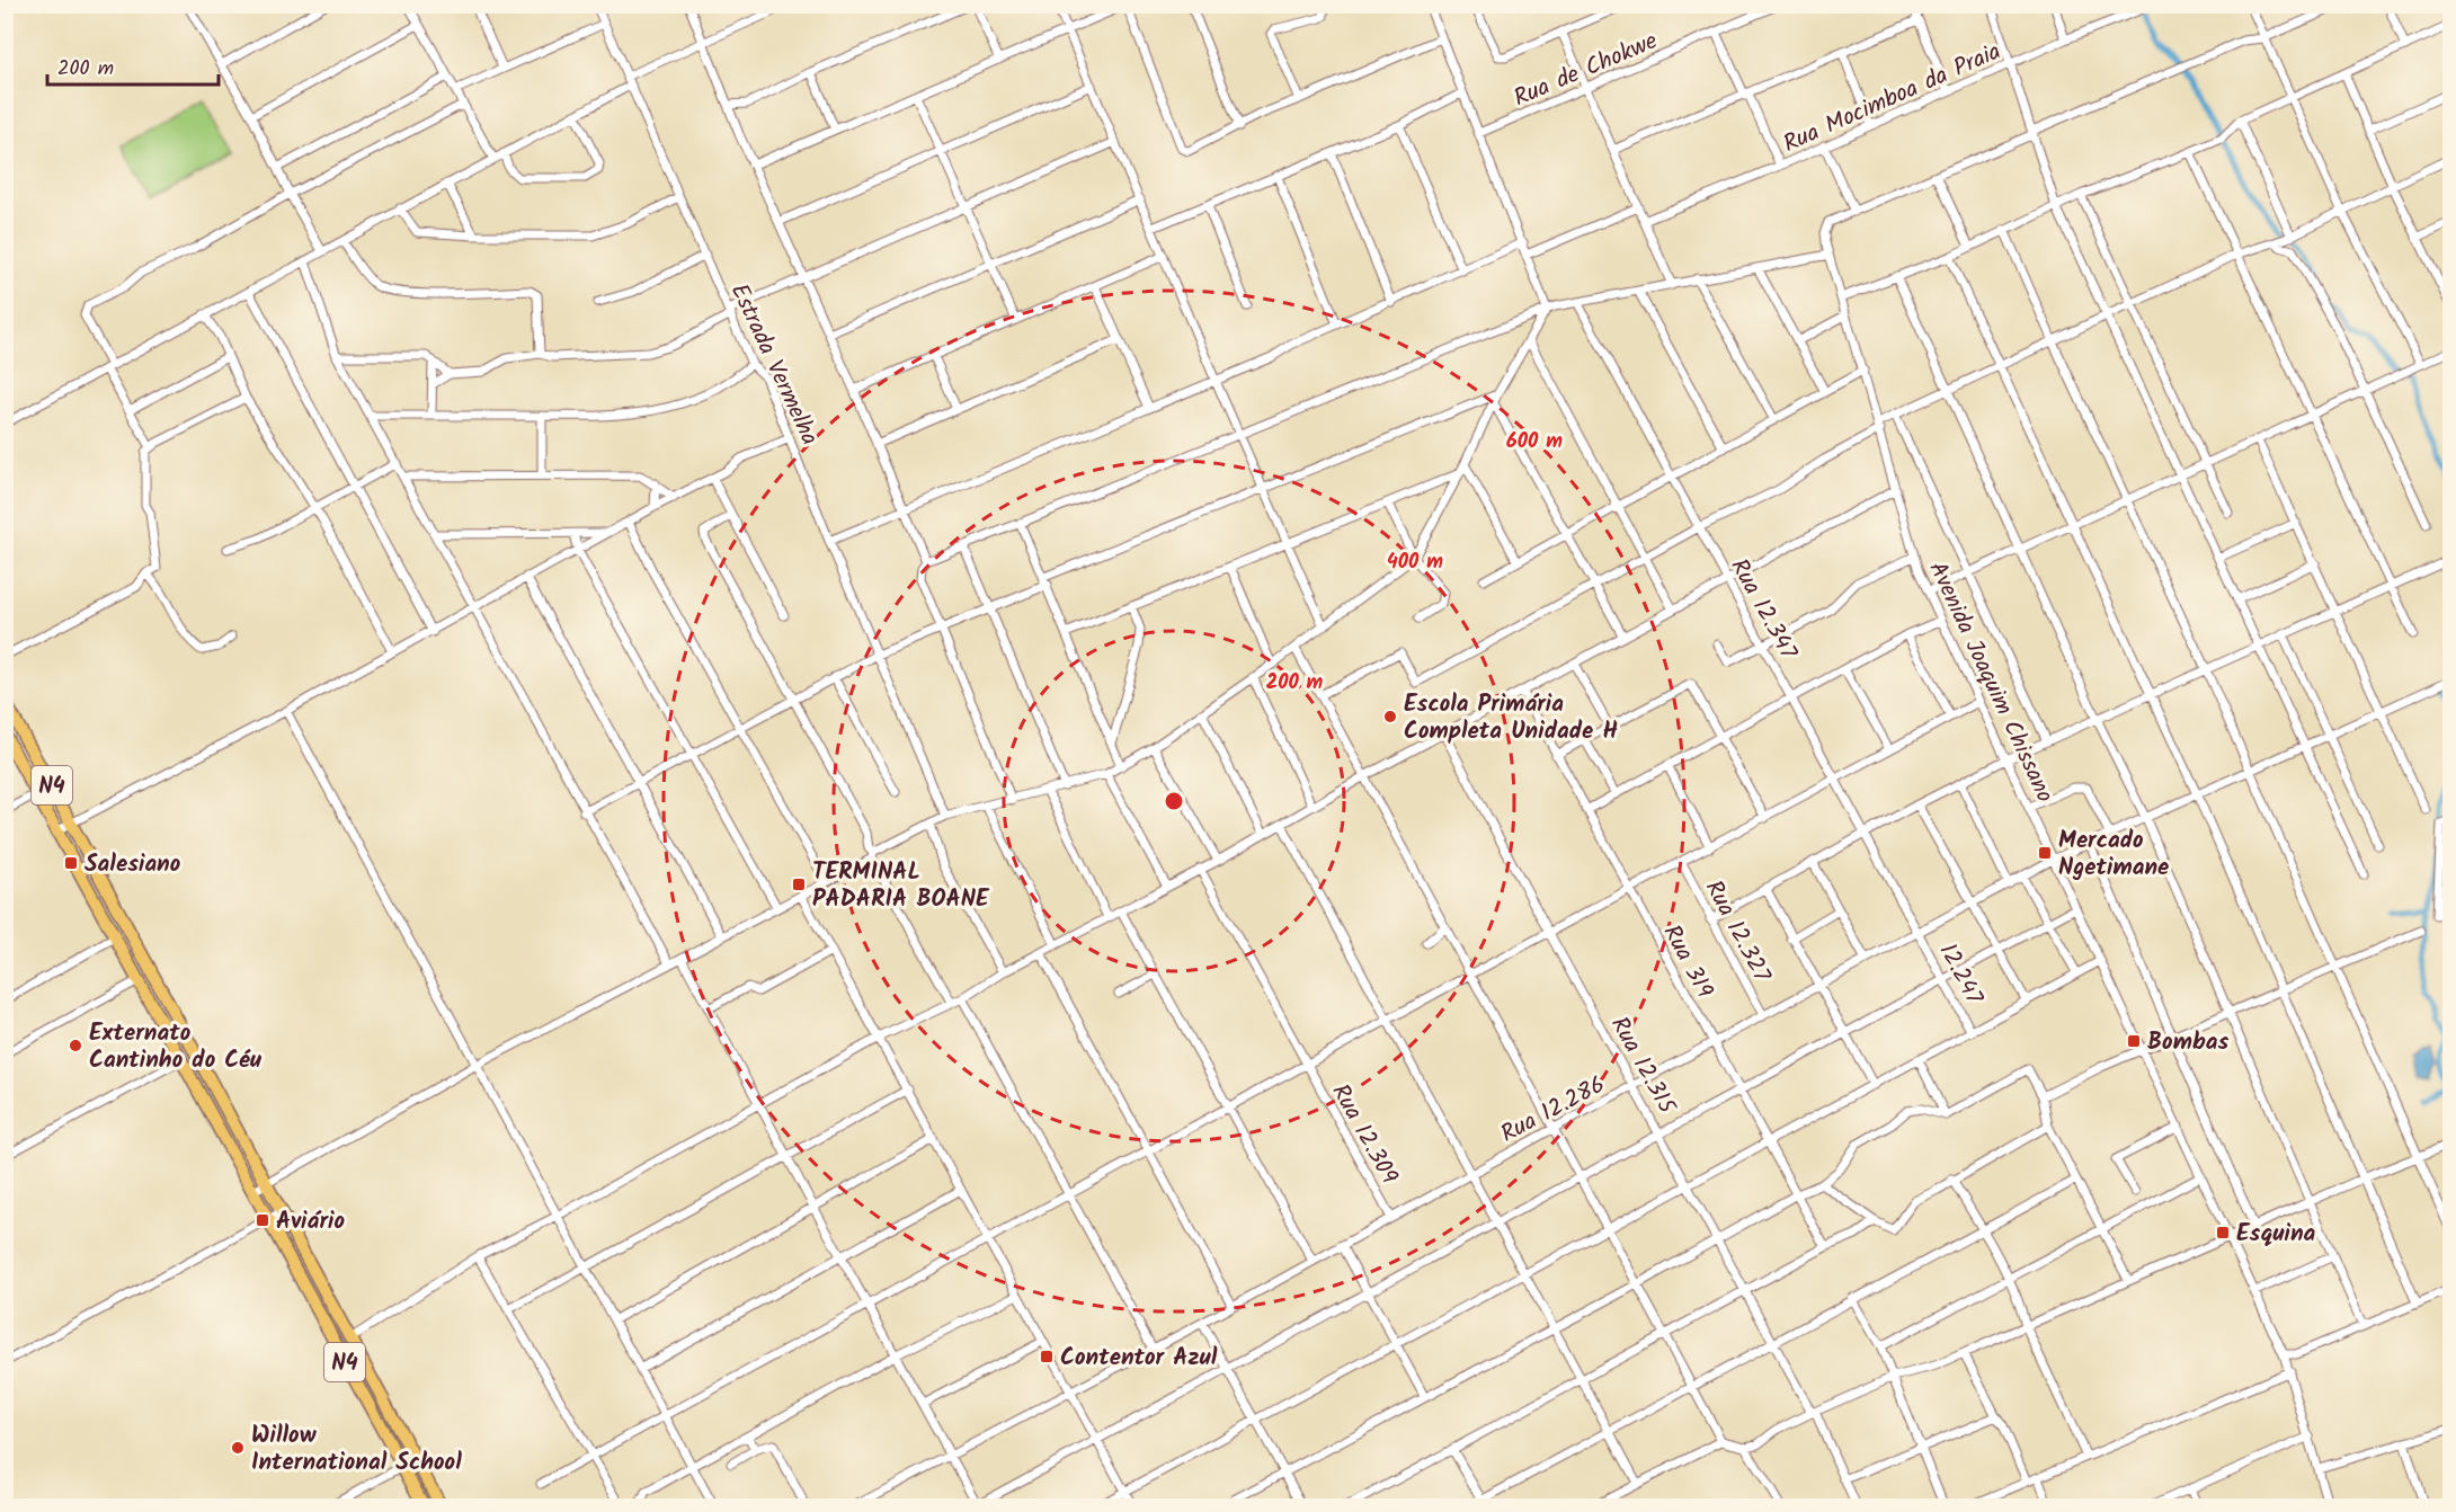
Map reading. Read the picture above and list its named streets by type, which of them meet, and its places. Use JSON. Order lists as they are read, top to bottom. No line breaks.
{"streets":{"highway":["N4"],"street":["Rua de Chokwe","Rua Mocimboa da Praia","Estrada Vermelha","Rua 12.347","Avenida Joaquim Chissano","Rua 12.327","Rua 319","12.247","Rua 12.315","Rua 12.286","Rua 12.309"]},"crossings":[["Rua 12.347","12.247"],["Rua 12.347","Rua 12.286"],["Avenida Joaquim Chissano","Rua 12.286"],["Rua 12.327","Rua 12.286"],["Rua 319","Rua 12.286"],["12.247","Rua 12.286"],["Rua 12.315","Rua 12.286"],["Rua 12.286","Rua 12.309"]],"places":{"other":["Escola Primária Completa Unidade H","Externato Cantinho do Céu","Willow International School"],"transit":["Mercado Ngetimane","Salesiano","TERMINAL PADARIA BOANE","Bombas","Aviário","Esquina","Contentor Azul"]},"scale_bar":"200 m","rings":["600 m","400 m","200 m"]}
